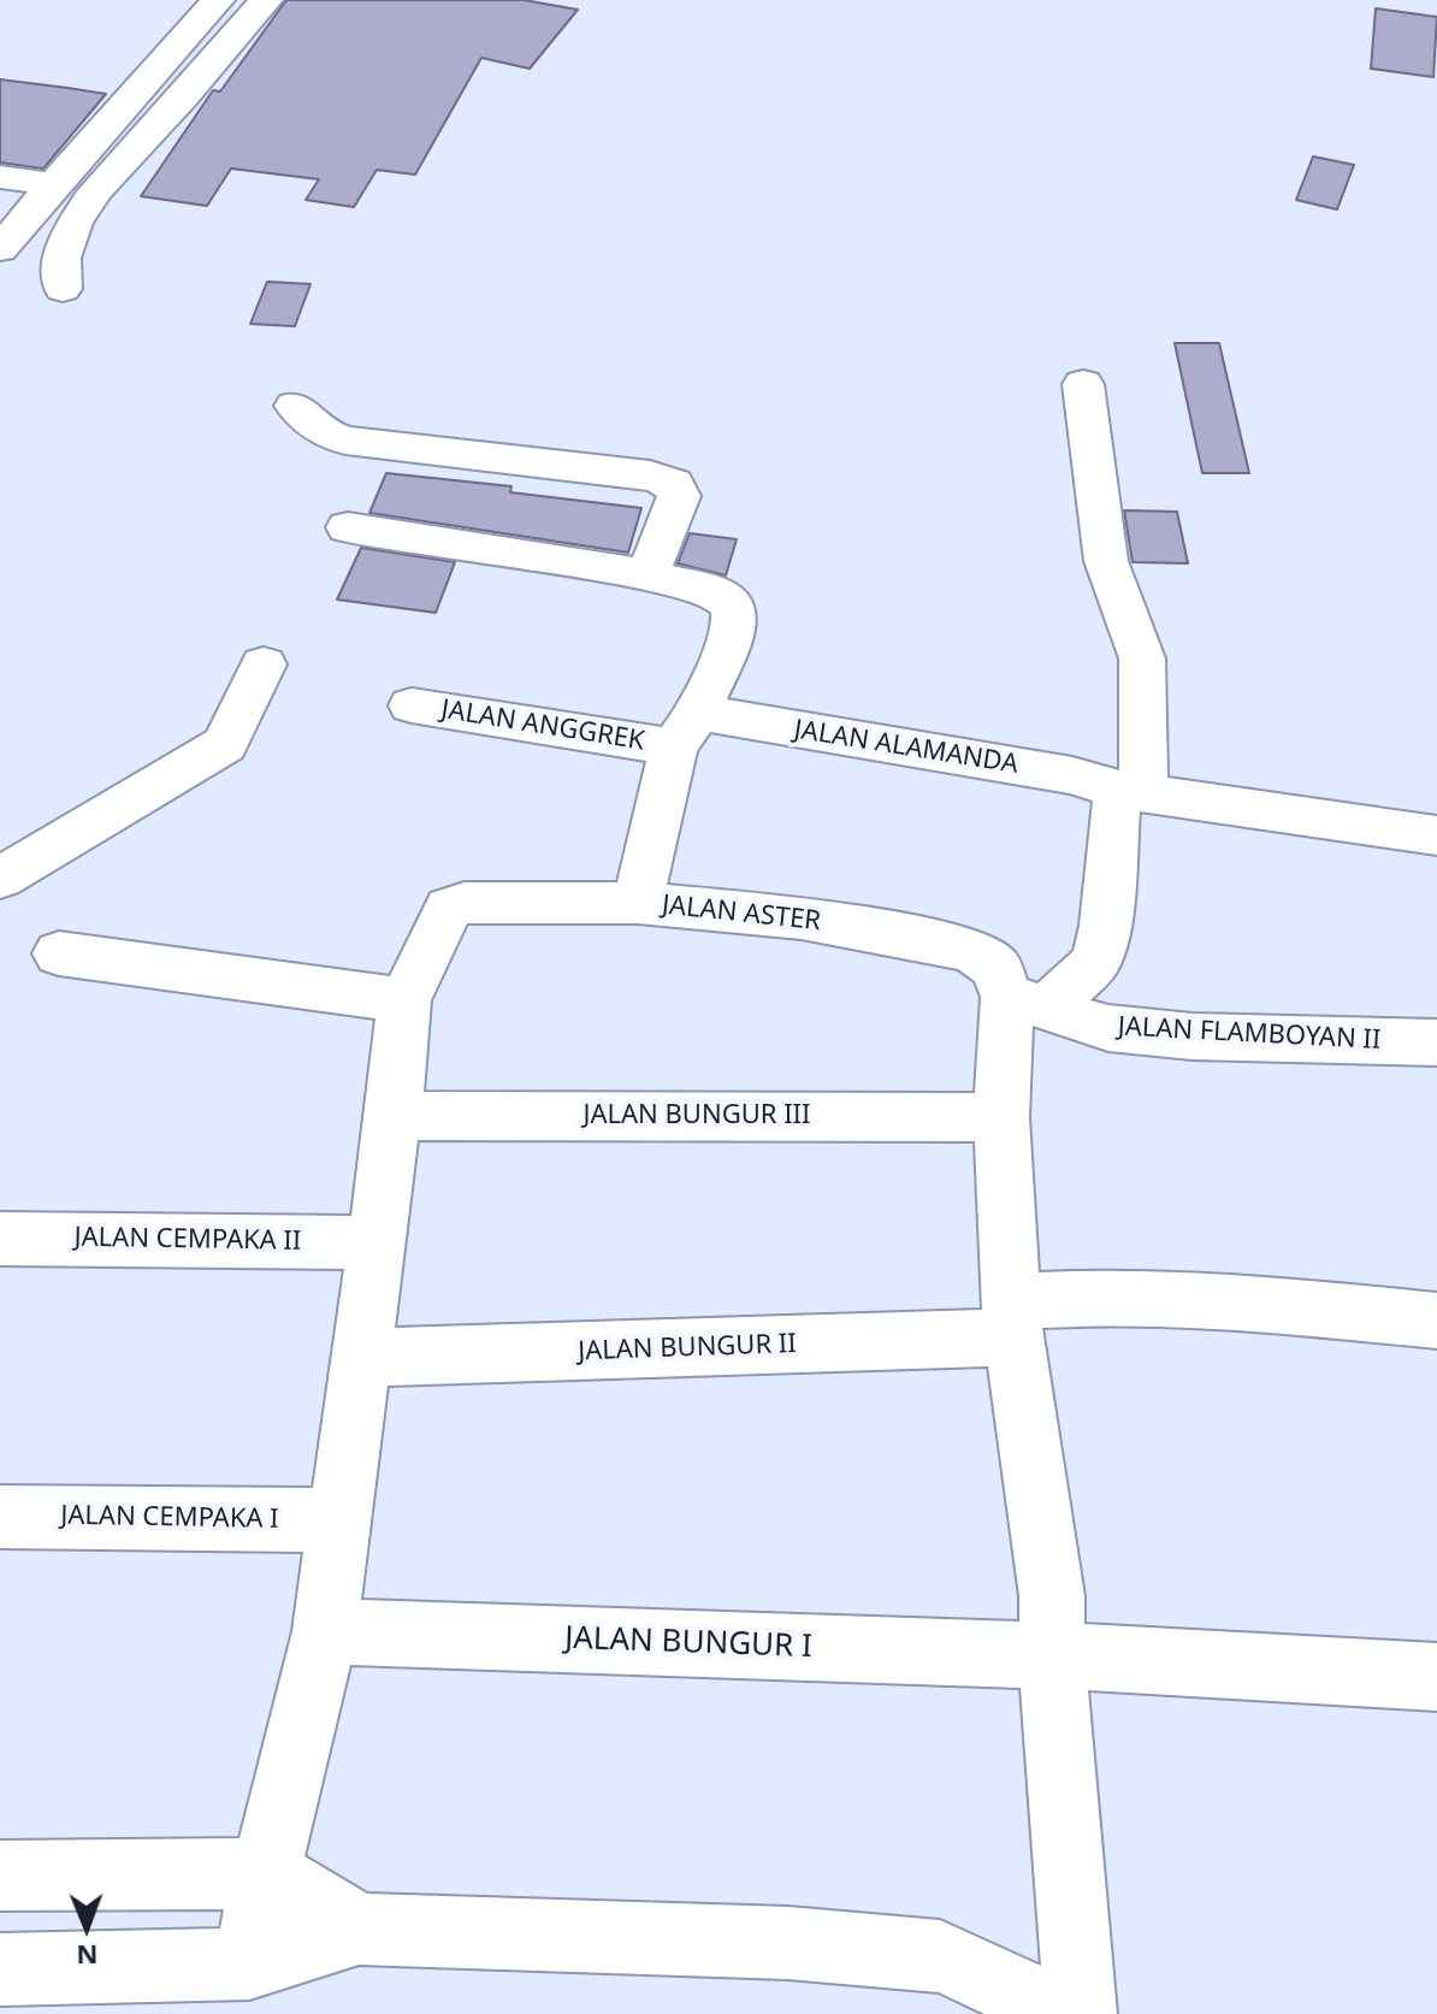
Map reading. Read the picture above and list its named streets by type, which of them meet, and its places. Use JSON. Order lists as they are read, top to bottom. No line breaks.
{"streets":{"street":["JALAN ANGGREK","JALAN ALAMANDA","JALAN ASTER","JALAN FLAMBOYAN II","JALAN BUNGUR III","JALAN CEMPAKA II","JALAN BUNGUR II","JALAN CEMPAKA I","JALAN BUNGUR I"]},"crossings":[["JALAN ANGGREK","JALAN ALAMANDA"],["JALAN ASTER","JALAN FLAMBOYAN II"]],"north":"bottom"}
